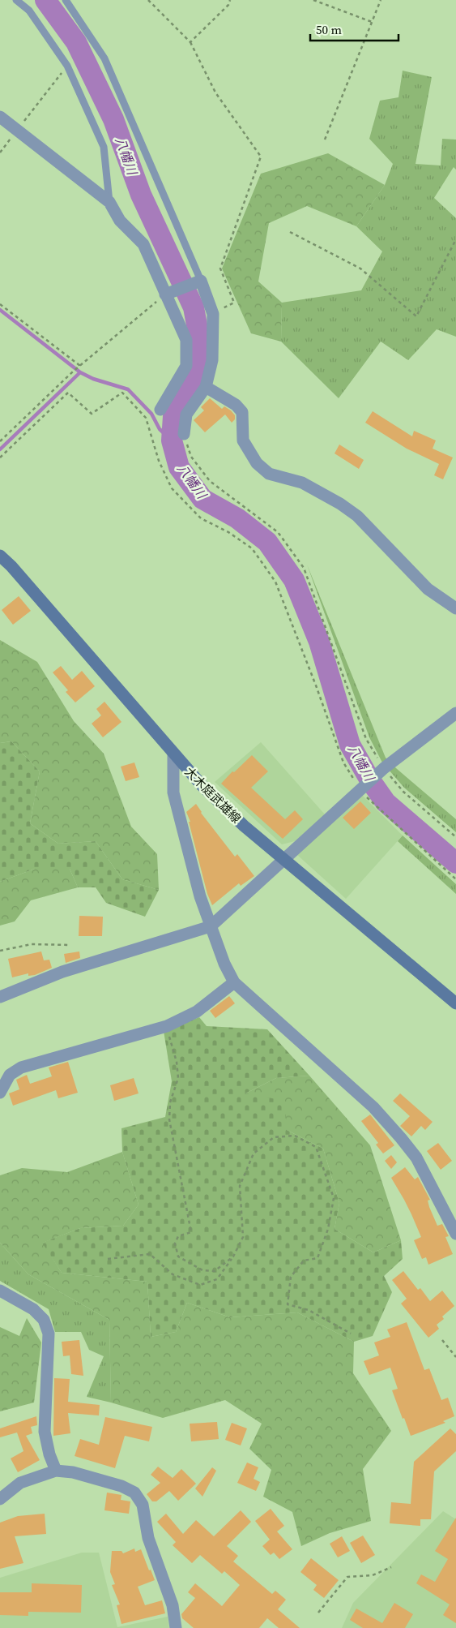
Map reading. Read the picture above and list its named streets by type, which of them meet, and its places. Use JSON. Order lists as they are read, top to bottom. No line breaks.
{"streets":{"main road":["大木庭武雄線"]},"water":["八幡川"],"scale_bar":"50 m"}
